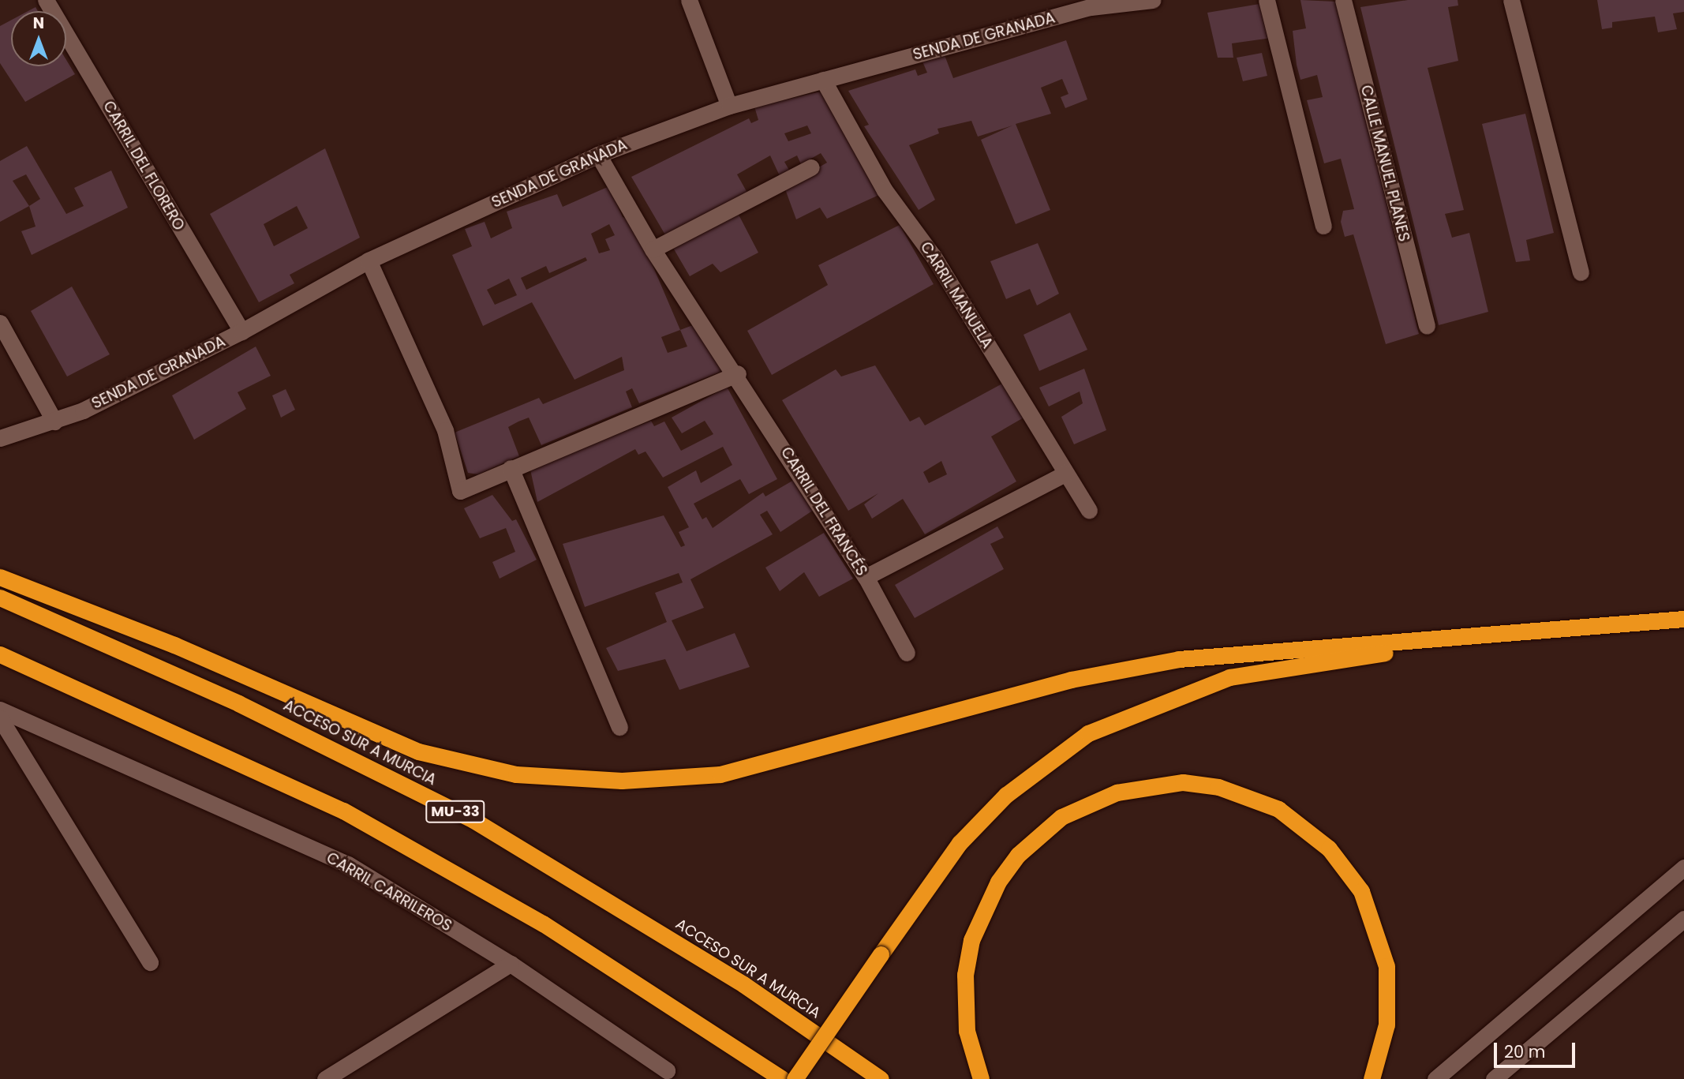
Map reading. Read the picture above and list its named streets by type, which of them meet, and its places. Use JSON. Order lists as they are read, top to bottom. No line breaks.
{"streets":{"highway":["ACCESO SUR A MURCIA","MU-33"],"street":["SENDA DE GRANADA","CALLE MANUEL PLANES","CARRIL DEL FLORERO","CARRIL MANUELA","CARRIL DEL FRANCÉS","CARRIL CARRILEROS"]},"crossings":[["SENDA DE GRANADA","CARRIL DEL FLORERO"],["SENDA DE GRANADA","CARRIL MANUELA"],["SENDA DE GRANADA","CARRIL DEL FRANCÉS"]],"scale_bar":"20 m","north":"top"}
